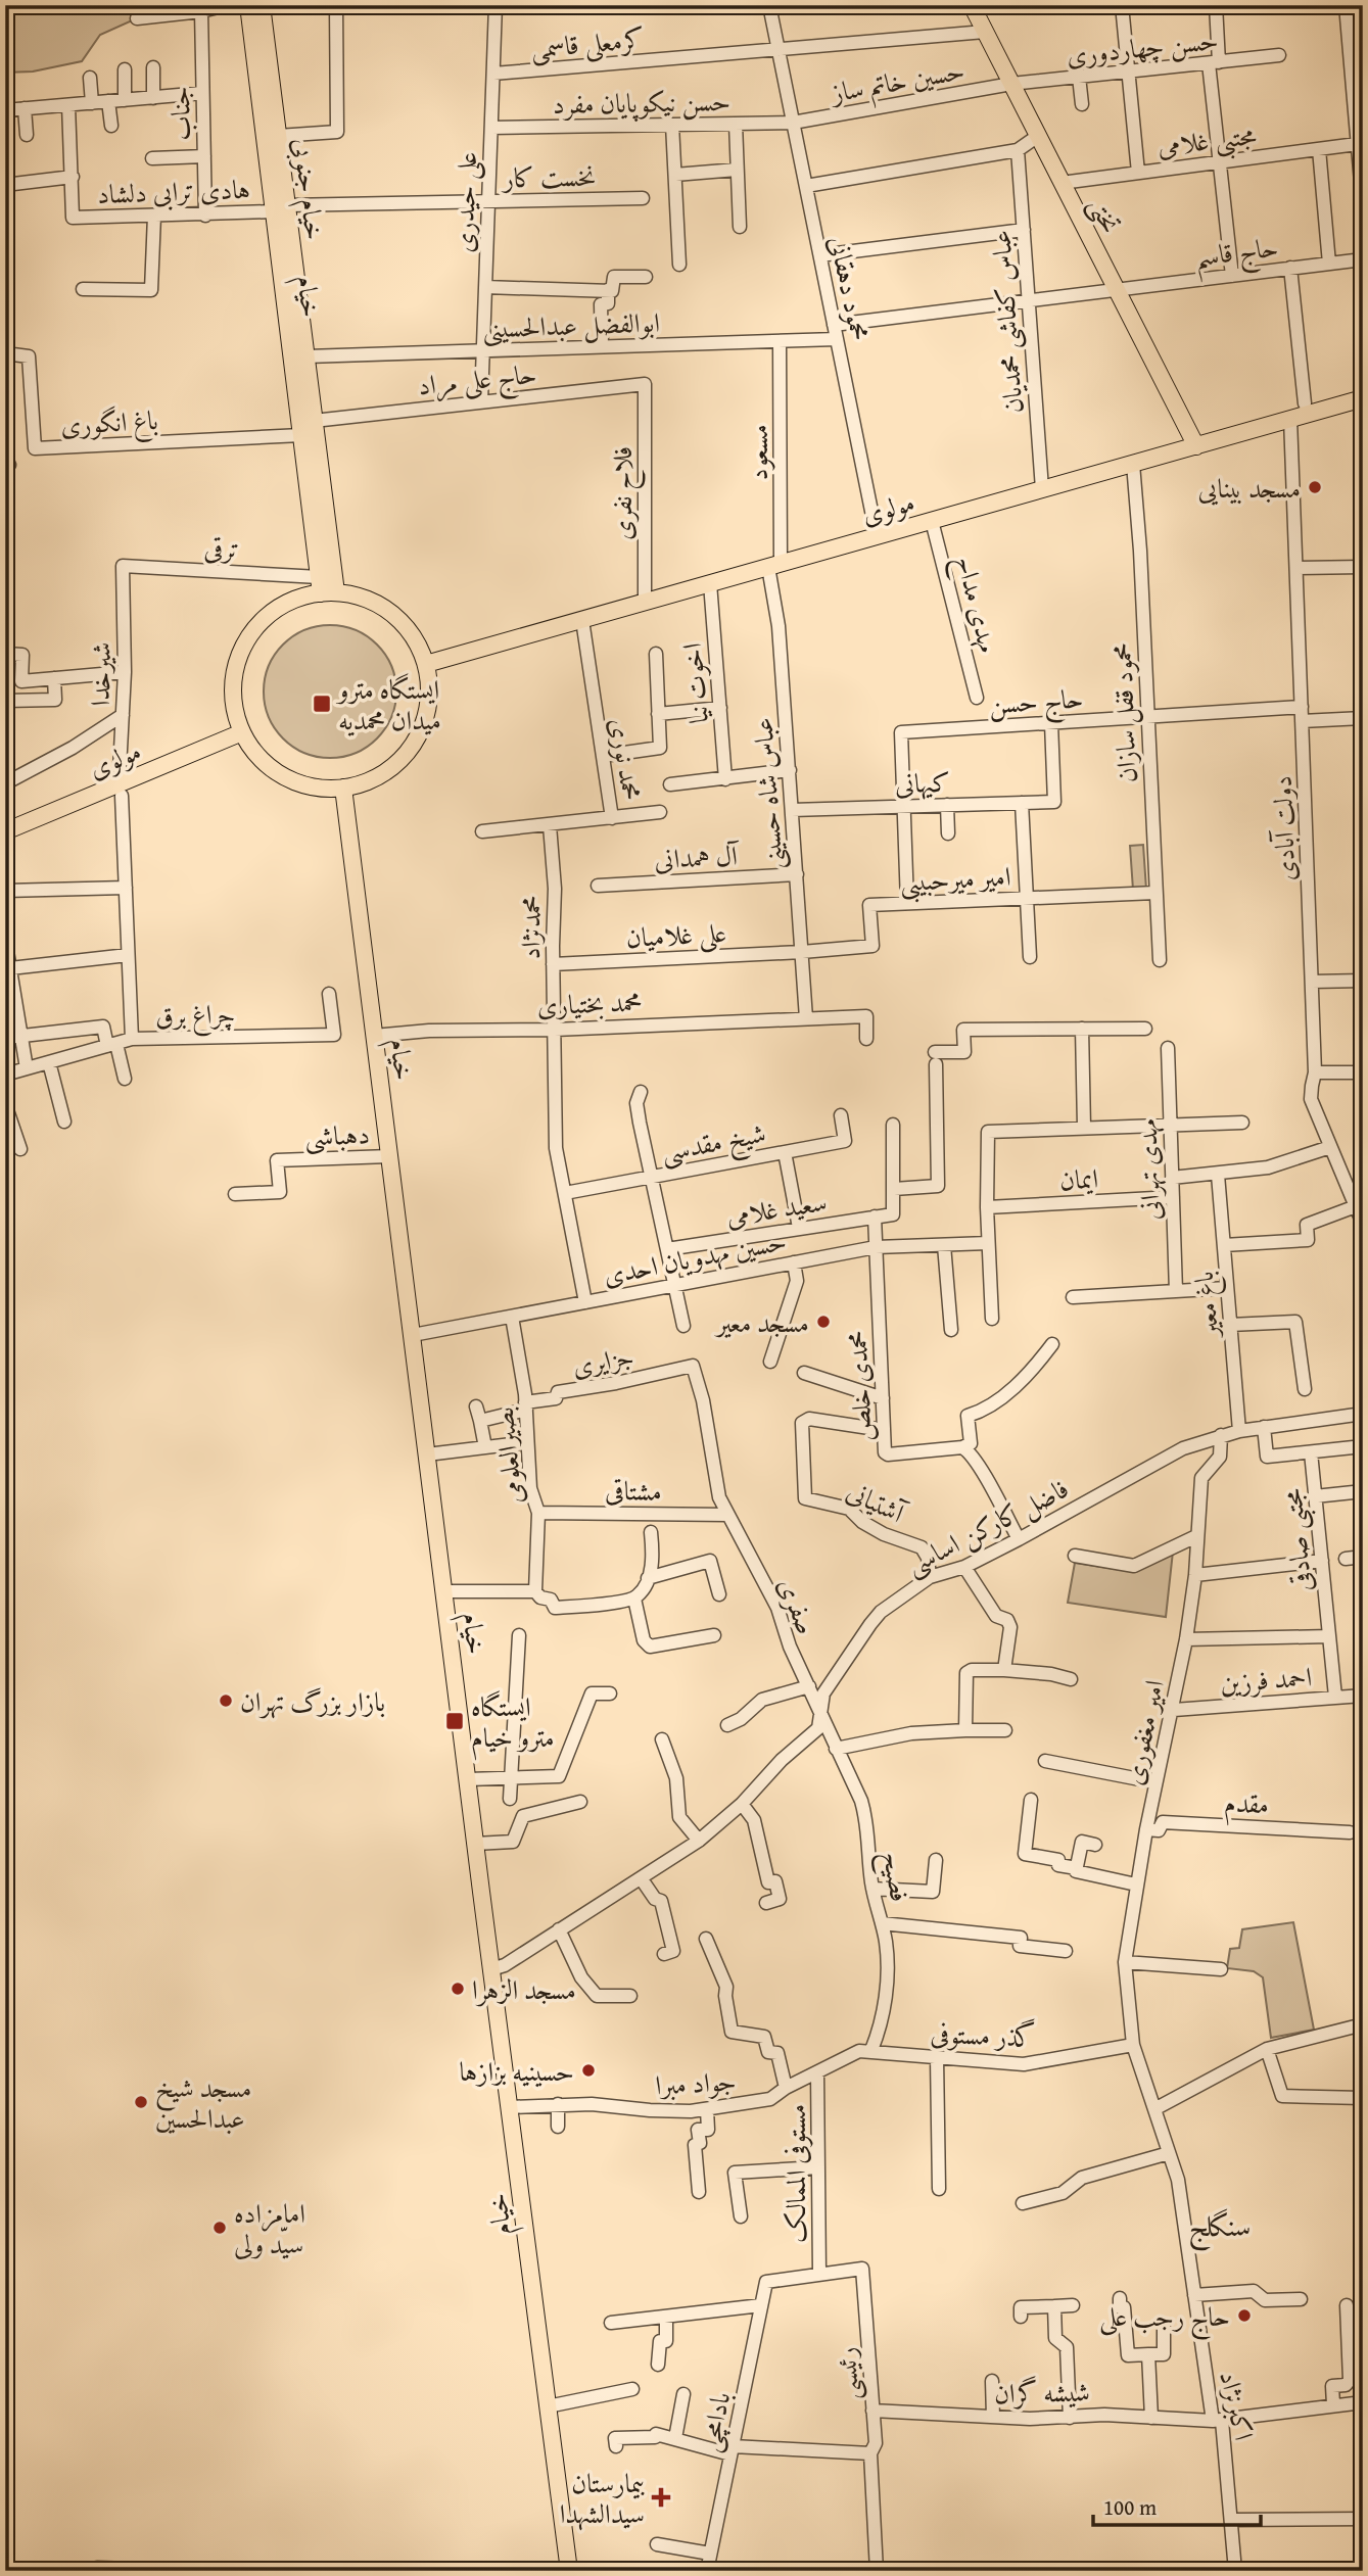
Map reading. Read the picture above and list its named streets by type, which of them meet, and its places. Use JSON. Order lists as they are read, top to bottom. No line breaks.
{"streets":{"main road":["خیام جنوبی","تختی","خیام","مولوی"],"street":["کرمعلی قاسمی","حسن چهاردوری","حسین خاتم ساز","حسن نیکوپایان مفرد","جناب","مجتبی غلامی","نخست کار","هادی ترابی دلشاد","علی حیدری","حاج قاسم","محمود دهقانی","عباس کفاشی محمدیان","ابوالفضل عبدالحسینی","حاج علی مراد","باغ انگوری","مسعود","فلاح نفری","ترقی","مهدی مداح","شیرخدا","اخوت نیا","حاج حسن","محمود قفل سازان","محمد نوری","کیهانی","عباس شاه حسینی","دولت آبادی","آل همدانی","امیر میرحبیبی","محمدنژاد","علی غلامیان","محمد بختیاری","چراغ برق","دهباشی","شیخ مقدسی","مهدی تهرانی","ایمان","سعید غلامی","حسین مهدویان احدی","باغ معیر","جزایری","محمدی خلص","بصیرالعلومی","مشتاقی","آشتیانی","فاضل کارکن اساسی","مجتبی صادقی","صفری","احمد فرزین","امیر مغفوری","مقدم","فصیح","گذر مستوفی","جواد مبرا","مستوفی الممالک","رئیسی","شیشه گران","اکبرنژاد","بادامچی"]},"crossings":[["کرمعلی قاسمی","علی حیدری"],["کرمعلی قاسمی","تختی"],["کرمعلی قاسمی","محمود دهقانی"],["حسن چهاردوری","حسین خاتم ساز"],["حسن چهاردوری","تختی"],["حسین خاتم ساز","حسن نیکوپایان مفرد"],["حسین خاتم ساز","تختی"],["حسین خاتم ساز","محمود دهقانی"],["حسن نیکوپایان مفرد","علی حیدری"],["حسن نیکوپایان مفرد","محمود دهقانی"],["جناب","هادی ترابی دلشاد"],["مجتبی غلامی","تختی"],["نخست کار","خیام جنوبی"],["نخست کار","هادی ترابی دلشاد"],["نخست کار","علی حیدری"],["نخست کار","خیام"],["خیام جنوبی","هادی ترابی دلشاد"],["خیام جنوبی","خیام"],["خیام جنوبی","ابوالفضل عبدالحسینی"],["خیام جنوبی","حاج علی مراد"],["خیام جنوبی","مولوی"],["خیام جنوبی","ترقی"],["هادی ترابی دلشاد","خیام"],["علی حیدری","ابوالفضل عبدالحسینی"],["علی حیدری","حاج علی مراد"],["تختی","حاج قاسم"],["تختی","مولوی"],["حاج قاسم","محمود دهقانی"],["حاج قاسم","عباس کفاشی محمدیان"],["محمود دهقانی","ابوالفضل عبدالحسینی"],["محمود دهقانی","مولوی"],["خیام","باغ انگوری"],["خیام","مولوی"],["خیام","ترقی"],["خیام","محمد بختیاری"],["خیام","دهباشی"],["خیام","حسین مهدویان احدی"],["خیام","فاضل کارکن اساسی"],["خیام","جواد مبرا"],["عباس کفاشی محمدیان","مولوی"],["ابوالفضل عبدالحسینی","مسعود"],["حاج علی مراد","فلاح نفری"],["مسعود","مولوی"],["مسعود","عباس شاه حسینی"],["فلاح نفری","مولوی"],["مولوی","ترقی"],["مولوی","مهدی مداح"],["مولوی","شیرخدا"],["مولوی","اخوت نیا"],["مولوی","محمود قفل سازان"],["مولوی","محمد نوری"],["مولوی","عباس شاه حسینی"],["مولوی","دولت آبادی"],["مولوی","چراغ برق"],["ترقی","شیرخدا"],["شیرخدا","چراغ برق"],["حاج حسن","محمود قفل سازان"],["حاج حسن","کیهانی"],["حاج حسن","دولت آبادی"],["محمود قفل سازان","امیر میرحبیبی"],["محمد نوری","محمدنژاد"],["کیهانی","عباس شاه حسینی"],["عباس شاه حسینی","آل همدانی"],["عباس شاه حسینی","امیر میرحبیبی"],["عباس شاه حسینی","علی غلامیان"],["عباس شاه حسینی","محمد بختیاری"],["امیر میرحبیبی","علی غلامیان"],["محمدنژاد","علی غلامیان"],["محمدنژاد","محمد بختیاری"],["محمدنژاد","شیخ مقدسی"],["محمدنژاد","حسین مهدویان احدی"],["مهدی تهرانی","ایمان"],["سعید غلامی","محمدی خلص"],["حسین مهدویان احدی","محمدی خلص"],["حسین مهدویان احدی","بصیرالعلومی"],["باغ معیر","فاضل کارکن اساسی"],["جزایری","بصیرالعلومی"],["جزایری","صفری"],["محمدی خلص","آشتیانی"],["بصیرالعلومی","مشتاقی"],["مشتاقی","صفری"],["آشتیانی","فاضل کارکن اساسی"],["فاضل کارکن اساسی","مجتبی صادقی"],["فاضل کارکن اساسی","صفری"],["فاضل کارکن اساسی","امیر مغفوری"],["فاضل کارکن اساسی","فصیح"],["مجتبی صادقی","احمد فرزین"],["صفری","فصیح"],["احمد فرزین","امیر مغفوری"],["امیر مغفوری","مقدم"],["امیر مغفوری","گذر مستوفی"],["امیر مغفوری","اکبرنژاد"],["فصیح","گذر مستوفی"],["فصیح","جواد مبرا"],["گذر مستوفی","جواد مبرا"],["گذر مستوفی","اکبرنژاد"],["جواد مبرا","مستوفی الممالک"],["مستوفی الممالک","رئیسی"],["رئیسی","شیشه گران"],["رئیسی","بادامچی"],["شیشه گران","اکبرنژاد"]],"districts":["سنگلج"],"places":{"other":["مسجد بینایی","مسجد معیر","بازار بزرگ تهران","مسجد الزهرا","حسینیه بزازها","مسجد شیخ عبدالحسین","امامزاده سیّد ولی","حاج رجب علی"],"transit":["ایستگاه مترو میدان محمدیه","ایستگاه مترو خیام"],"health":["بیمارستان سیدالشهدا"]},"scale_bar":"100 m"}
